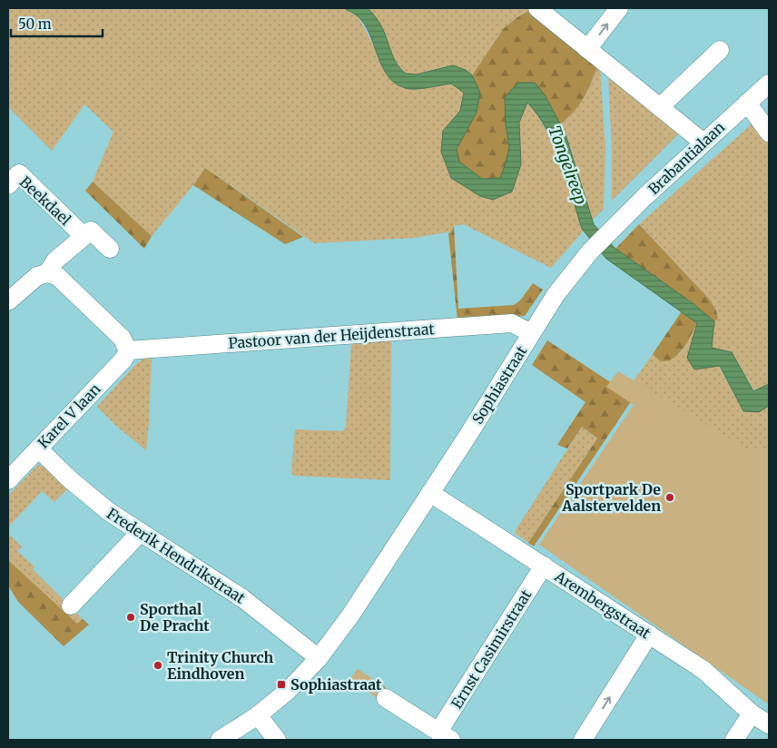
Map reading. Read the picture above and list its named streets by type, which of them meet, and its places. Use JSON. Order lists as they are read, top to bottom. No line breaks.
{"streets":{"street":["Brabantialaan","Beekdael","Pastoor van der Heijdenstraat","Sophiastraat","Karel V laan","Frederik Hendrikstraat","Arembergstraat","Ernst Casimirstraat"]},"crossings":[["Brabantialaan","Sophiastraat"],["Pastoor van der Heijdenstraat","Sophiastraat"],["Pastoor van der Heijdenstraat","Karel V laan"],["Sophiastraat","Frederik Hendrikstraat"],["Sophiastraat","Arembergstraat"],["Karel V laan","Frederik Hendrikstraat"],["Arembergstraat","Ernst Casimirstraat"]],"water":["Tongelreep"],"places":{"other":["Sportpark De Aalstervelden","Sporthal De Pracht","Trinity Church Eindhoven"],"transit":["Sophiastraat"]},"scale_bar":"50 m"}
